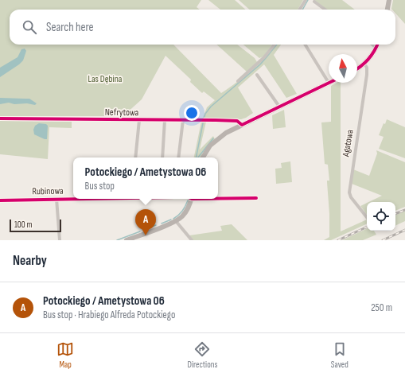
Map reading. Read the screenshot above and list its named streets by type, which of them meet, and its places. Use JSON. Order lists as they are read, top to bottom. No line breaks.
{"streets":{"street":["Nefrytowa","Agatowa","Rubinowa"]},"parks":["Las Dębina"],"scale_bar":"100 m","north":"top","page":{"search":"Search here","popup":["Potockiego / Ametystowa 06","Bus stop"],"pins":"A","scale":"100 m","heading":"Nearby","list":[{"mark":"A","name":"Potockiego / Ametystowa 06","note":"Bus stop · Hrabiego Alfreda Potockiego","value":"250 m"}],"nav":["Map","Directions","Saved"]}}
